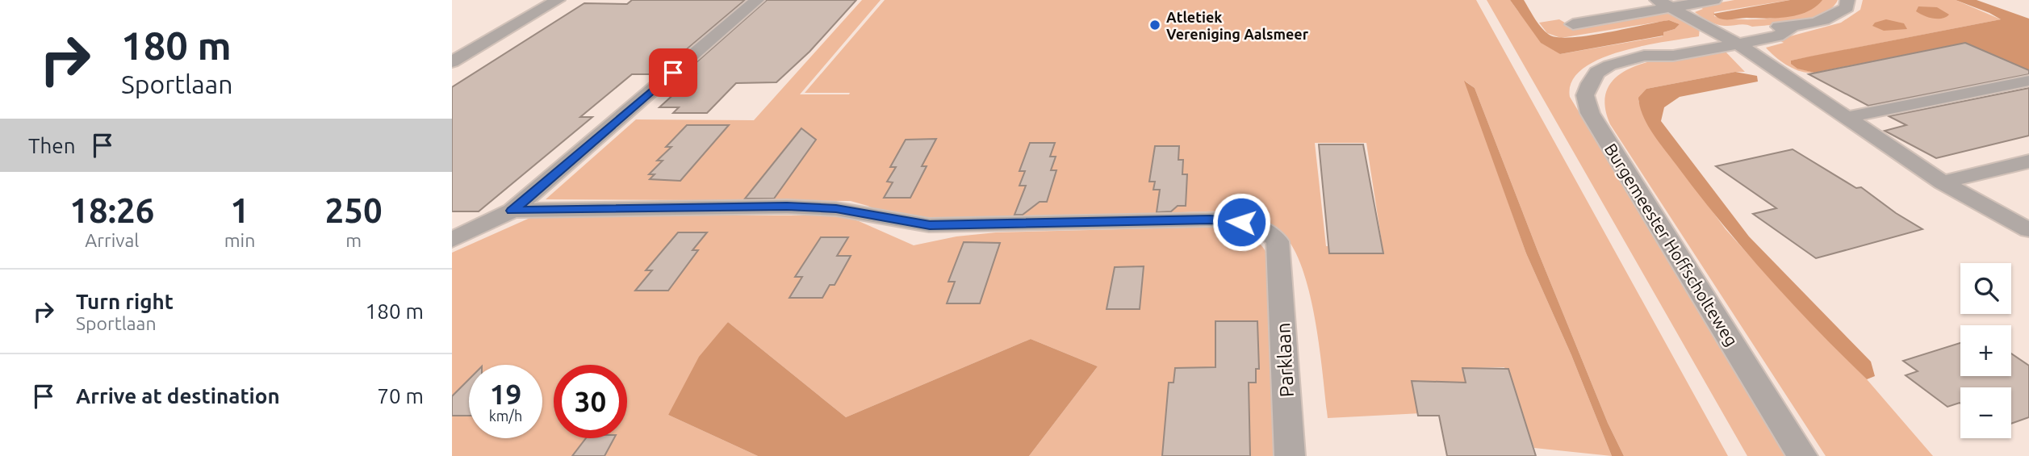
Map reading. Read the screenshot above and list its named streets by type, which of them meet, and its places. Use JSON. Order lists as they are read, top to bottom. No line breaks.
{"streets":{"street":["Burgemeester Hoffscholteweg","Parklaan"]},"places":["Atletiek Vereniging Aalsmeer"],"page":{"turn":["180 m","Sportlaan"],"then":"Then","eta":["18:26","Arrival","1","min","250","m"],"map_buttons":["+","−"],"list":[{"name":"Turn right","note":"Sportlaan","value":"180 m"},{"name":"Arrive at destination","value":"70 m"}],"speed":"19 km/h","limit":"30"}}
